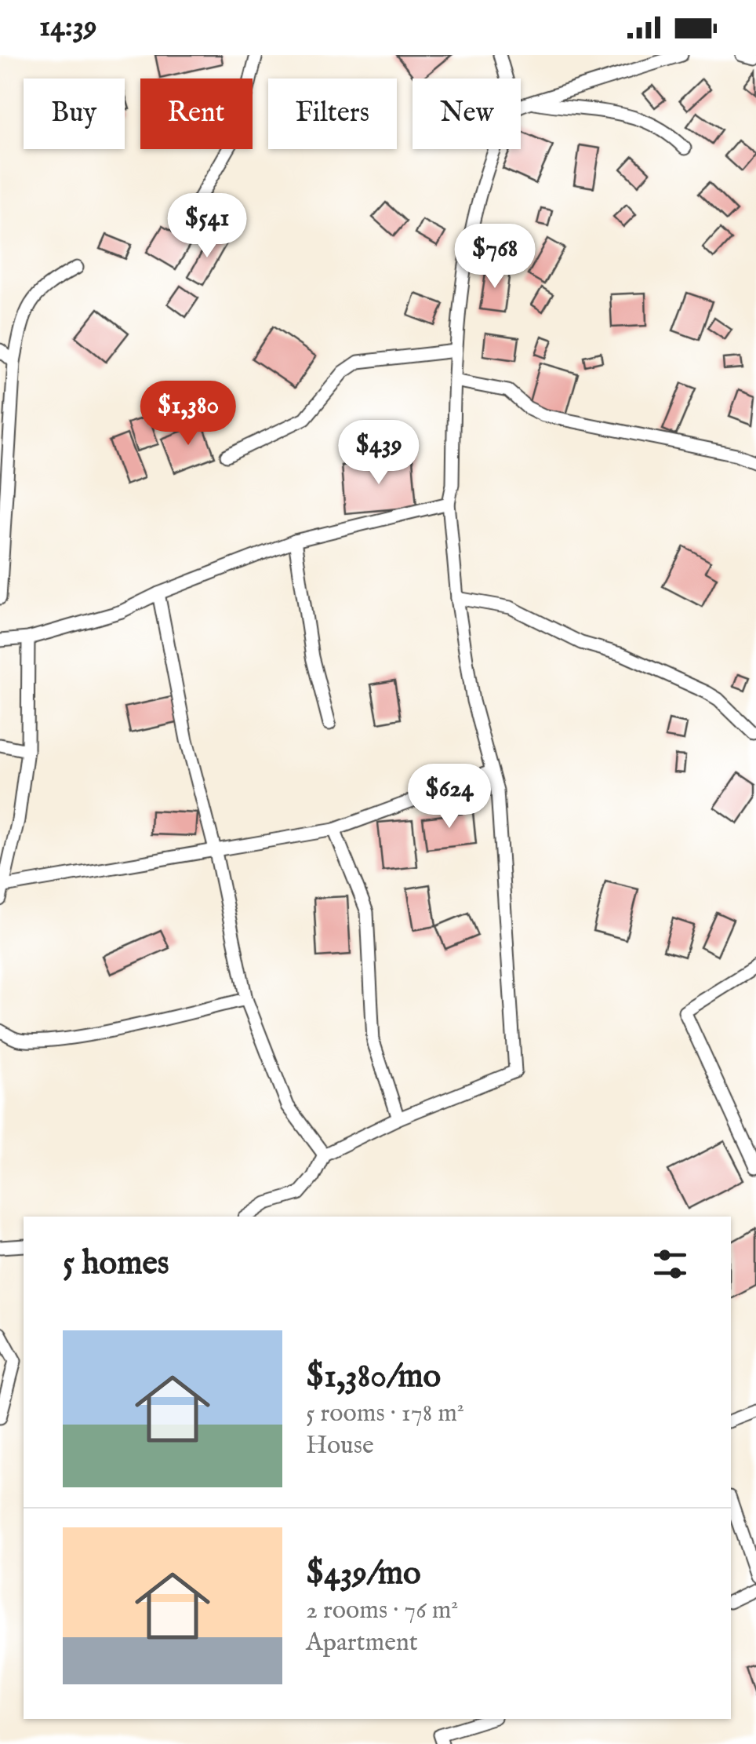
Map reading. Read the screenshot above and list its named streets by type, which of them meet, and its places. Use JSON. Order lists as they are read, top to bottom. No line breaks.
{"page":{"status":"14:39","chip":["Buy","Rent","Filters","New"],"price":["$541","$768","$1,380","$439","$624"],"heading":"5 homes","list":[{"name":"$1,380/mo","note":"5 rooms · 178 m² · House"},{"name":"$439/mo","note":"2 rooms · 76 m² · Apartment"}]}}
